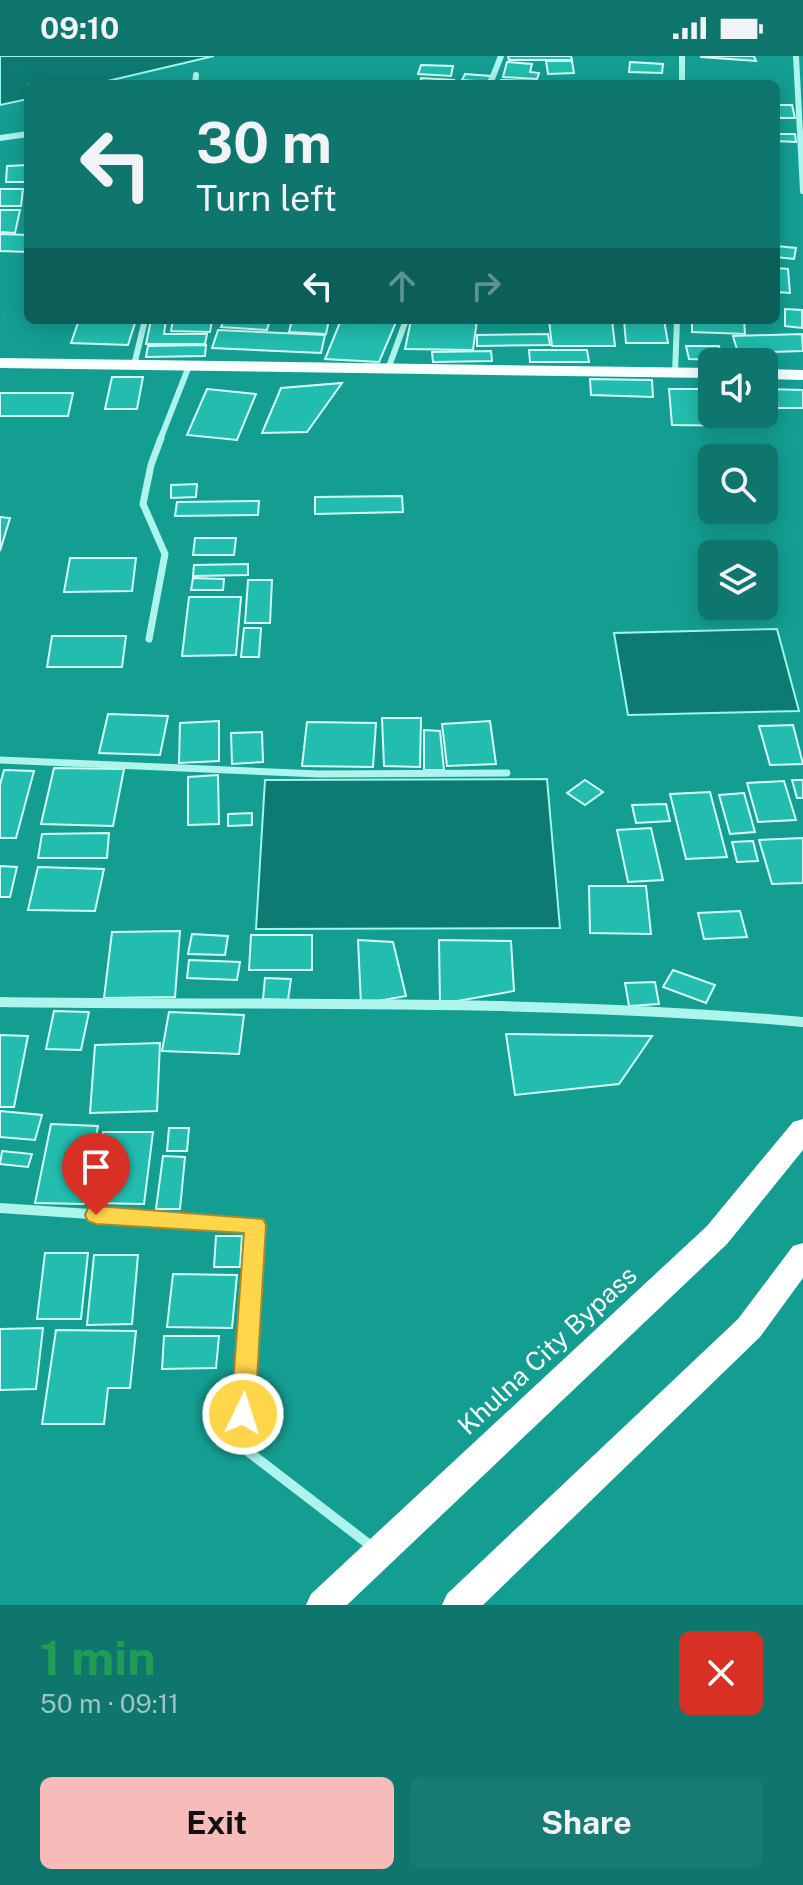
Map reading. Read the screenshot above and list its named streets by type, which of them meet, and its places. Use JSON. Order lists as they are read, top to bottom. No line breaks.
{"streets":{"highway":["Khulna City Bypass"]},"page":{"status":"09:10","turn":["30 m","Turn left"],"heading":["1 min","50 m · 09:11"],"buttons":["Exit","Share"]}}
